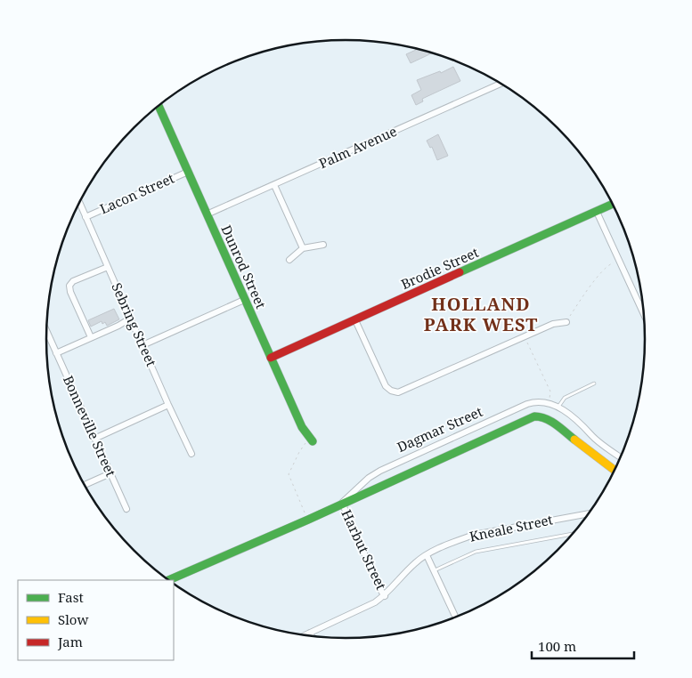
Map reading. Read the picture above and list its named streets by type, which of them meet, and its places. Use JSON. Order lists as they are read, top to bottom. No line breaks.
{"streets":{"street":["Palm Avenue","Lacon Street","Dunrod Street","Brodie Street","Sebring Street","Bonneville Street","Dagmar Street","Kneale Street","Harbut Street"]},"crossings":[["Palm Avenue","Dunrod Street"],["Lacon Street","Dunrod Street"],["Lacon Street","Sebring Street"],["Dunrod Street","Brodie Street"],["Dagmar Street","Harbut Street"],["Kneale Street","Harbut Street"]],"districts":["HOLLAND PARK WEST"],"legend":["Fast","Slow","Jam"],"scale_bar":"100 m"}
